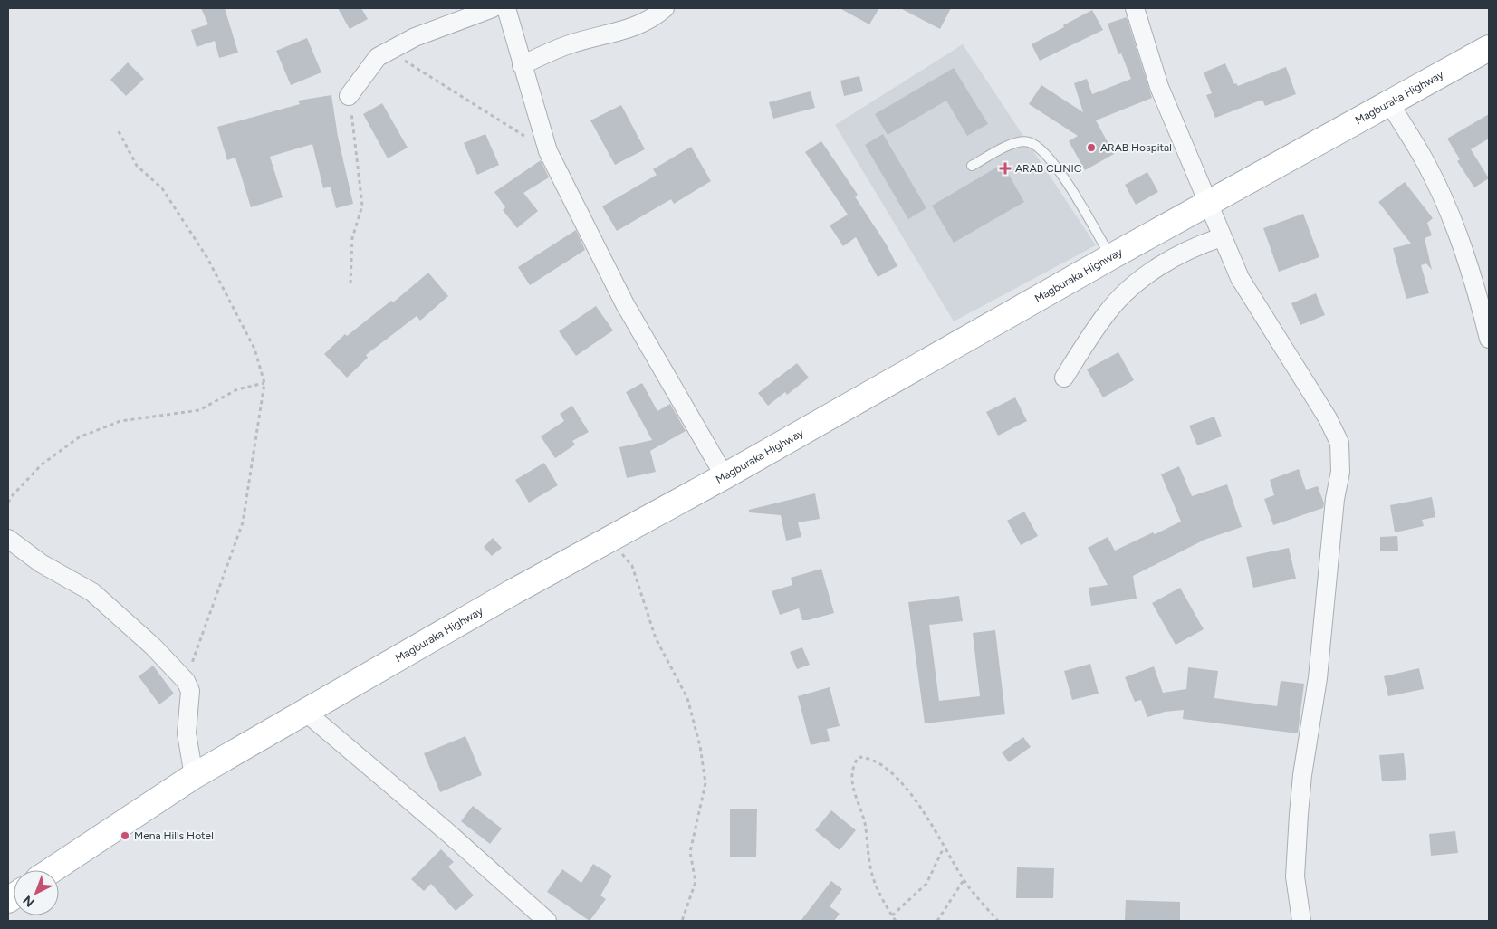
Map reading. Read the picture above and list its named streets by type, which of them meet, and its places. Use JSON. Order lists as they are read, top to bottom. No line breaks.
{"streets":{"main road":["Magburaka Highway"]},"places":{"other":["ARAB Hospital","Mena Hills Hotel"],"health":["ARAB CLINIC"]},"north":"bottom left"}
